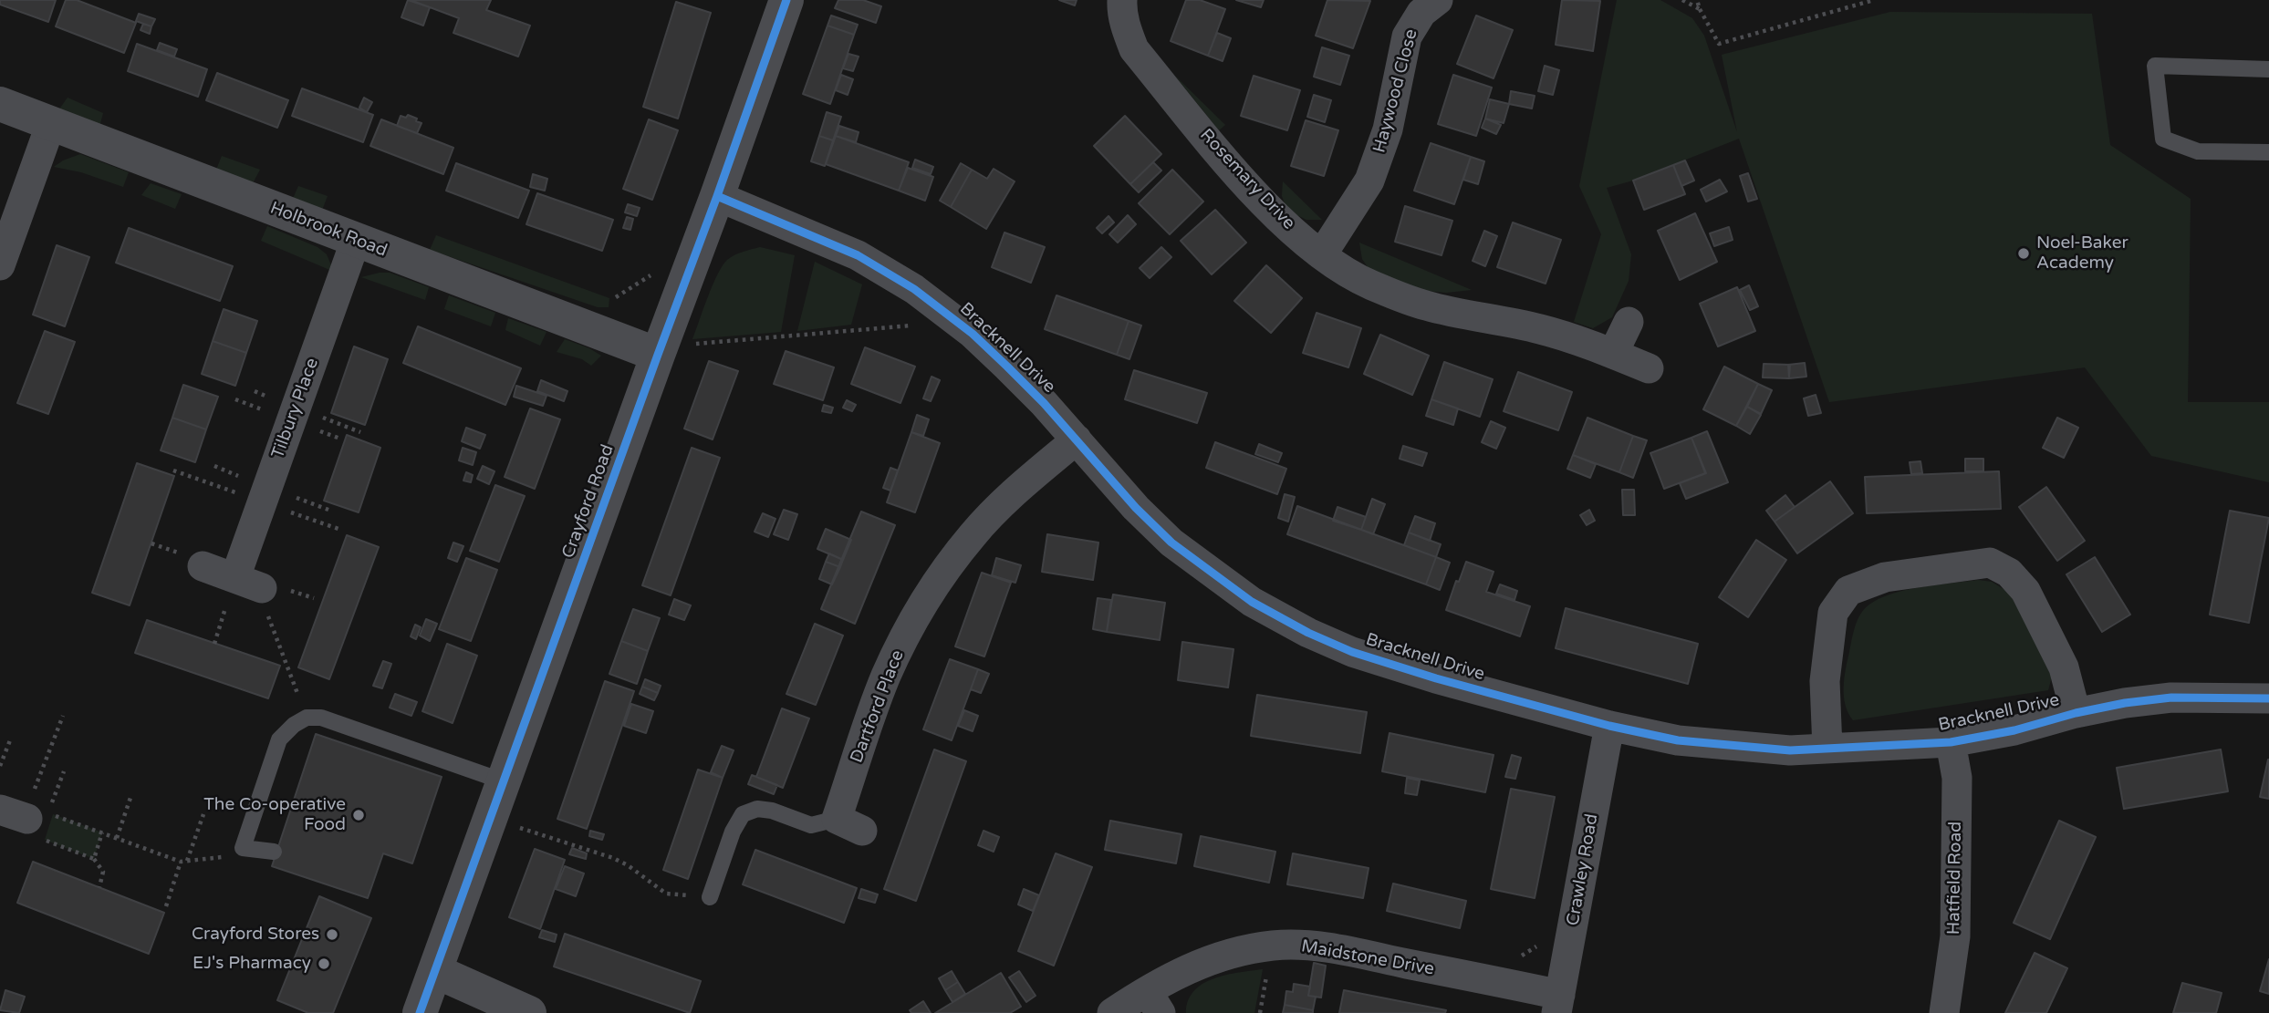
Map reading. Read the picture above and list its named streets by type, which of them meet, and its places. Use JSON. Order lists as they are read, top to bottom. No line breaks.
{"streets":{"street":["Haywood Close","Rosemary Drive","Holbrook Road","Bracknell Drive","Tilbury Place","Crayford Road","Dartford Place","Crawley Road","Hatfield Road","Maidstone Drive"]},"crossings":[["Haywood Close","Rosemary Drive"],["Holbrook Road","Tilbury Place"],["Holbrook Road","Crayford Road"],["Bracknell Drive","Crayford Road"],["Bracknell Drive","Dartford Place"],["Bracknell Drive","Crawley Road"],["Bracknell Drive","Hatfield Road"],["Crawley Road","Maidstone Drive"]],"places":["Noel-Baker Academy","The Co-operative Food","Crayford Stores","EJ's Pharmacy"]}
